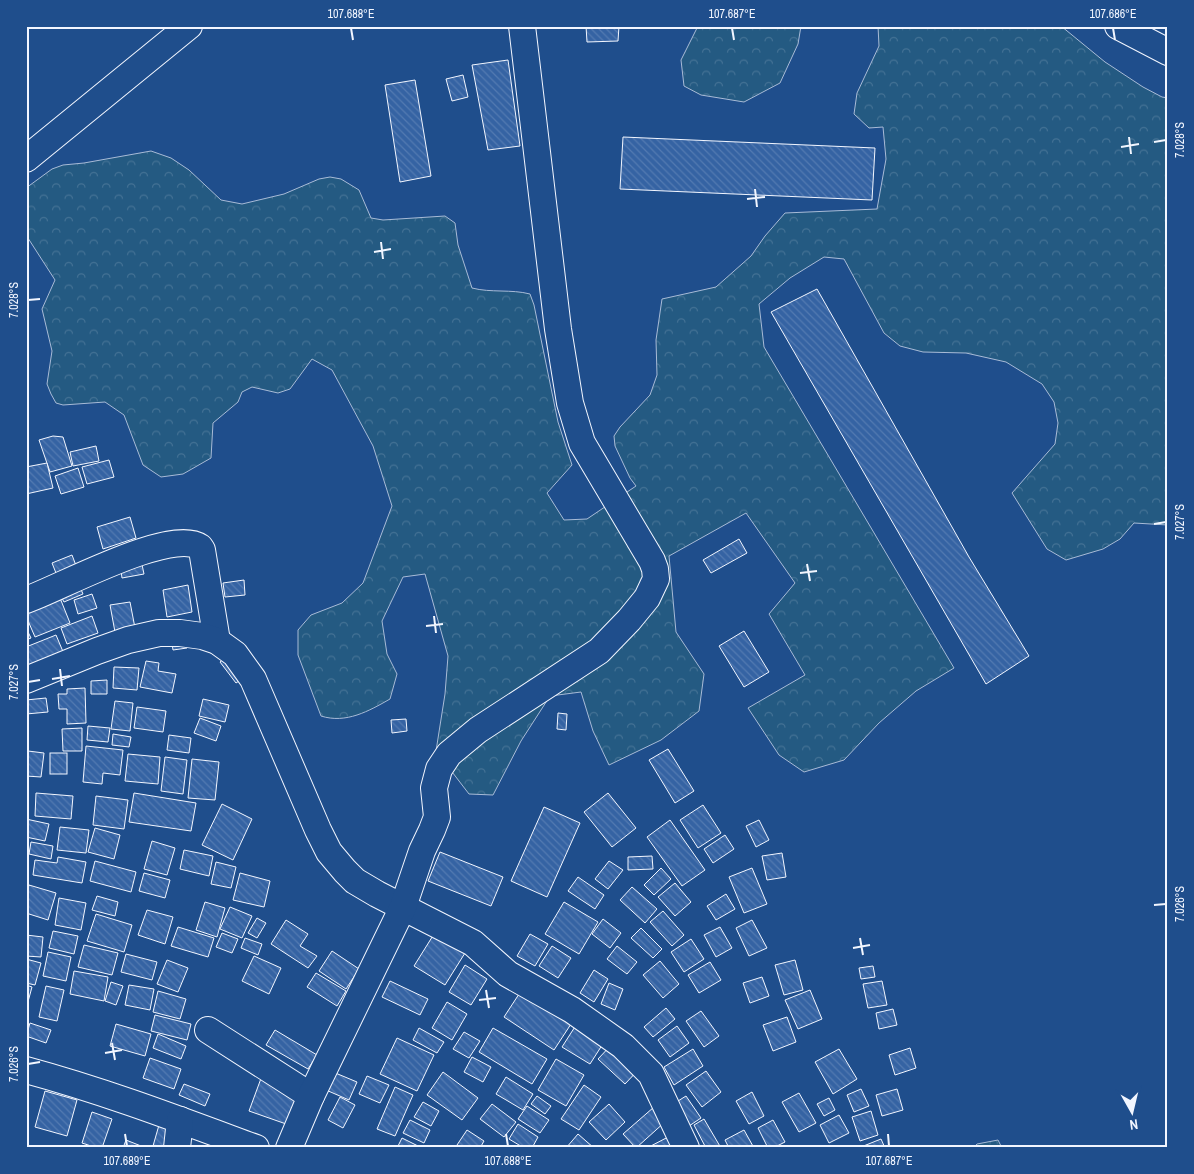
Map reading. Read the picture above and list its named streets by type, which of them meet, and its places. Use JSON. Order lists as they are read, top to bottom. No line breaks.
{"north":"bottom","coordinates":["107.688°E","107.687°E","107.686°E","7.028°S","7.027°S","7.026°S","107.689°E"]}
